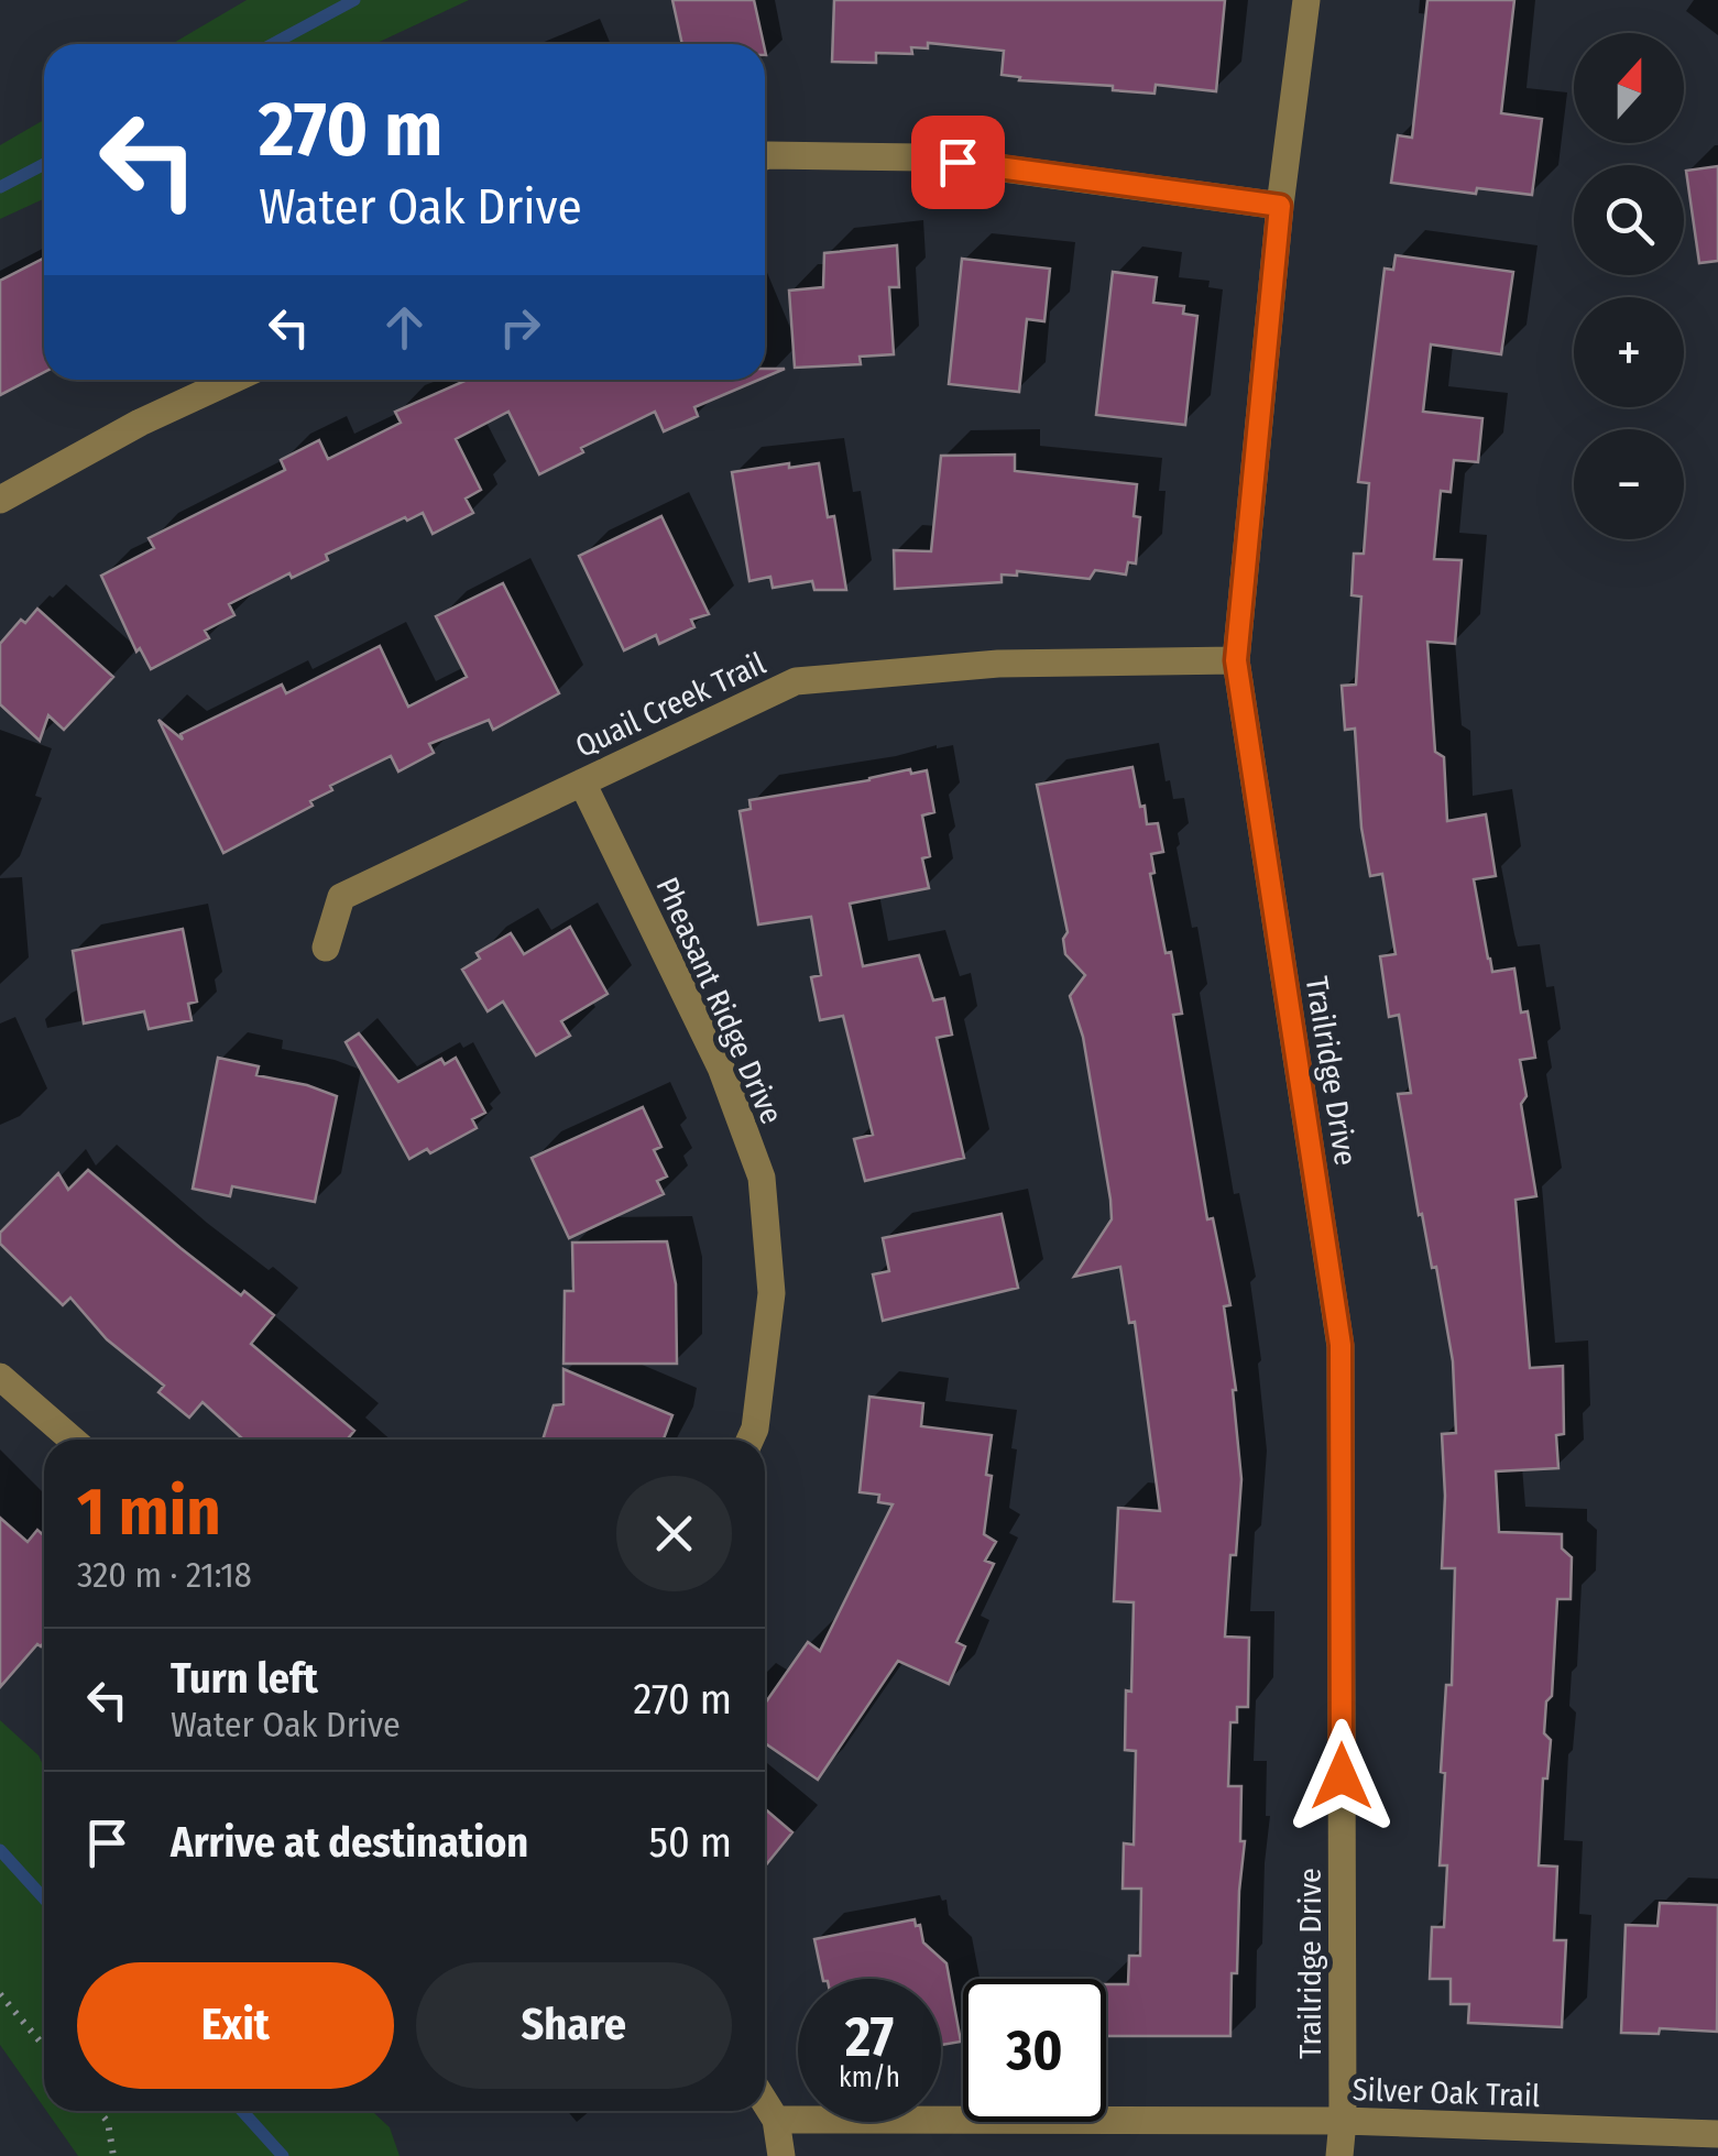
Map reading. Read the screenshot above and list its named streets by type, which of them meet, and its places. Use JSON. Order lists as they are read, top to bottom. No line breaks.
{"streets":{"street":["Quail Creek Trail","Pheasant Ridge Drive","Trailridge Drive","Silver Oak Trail"]},"crossings":[["Quail Creek Trail","Pheasant Ridge Drive"],["Quail Creek Trail","Trailridge Drive"],["Trailridge Drive","Silver Oak Trail"]],"north":"top","page":{"map_buttons":["+","−"],"turn":["270 m","Water Oak Drive"],"heading":["1 min","320 m · 21:18"],"list":[{"name":"Turn left","note":"Water Oak Drive","value":"270 m"},{"name":"Arrive at destination","value":"50 m"}],"buttons":["Exit","Share"],"speed":"27 km/h","limit":"30"}}
